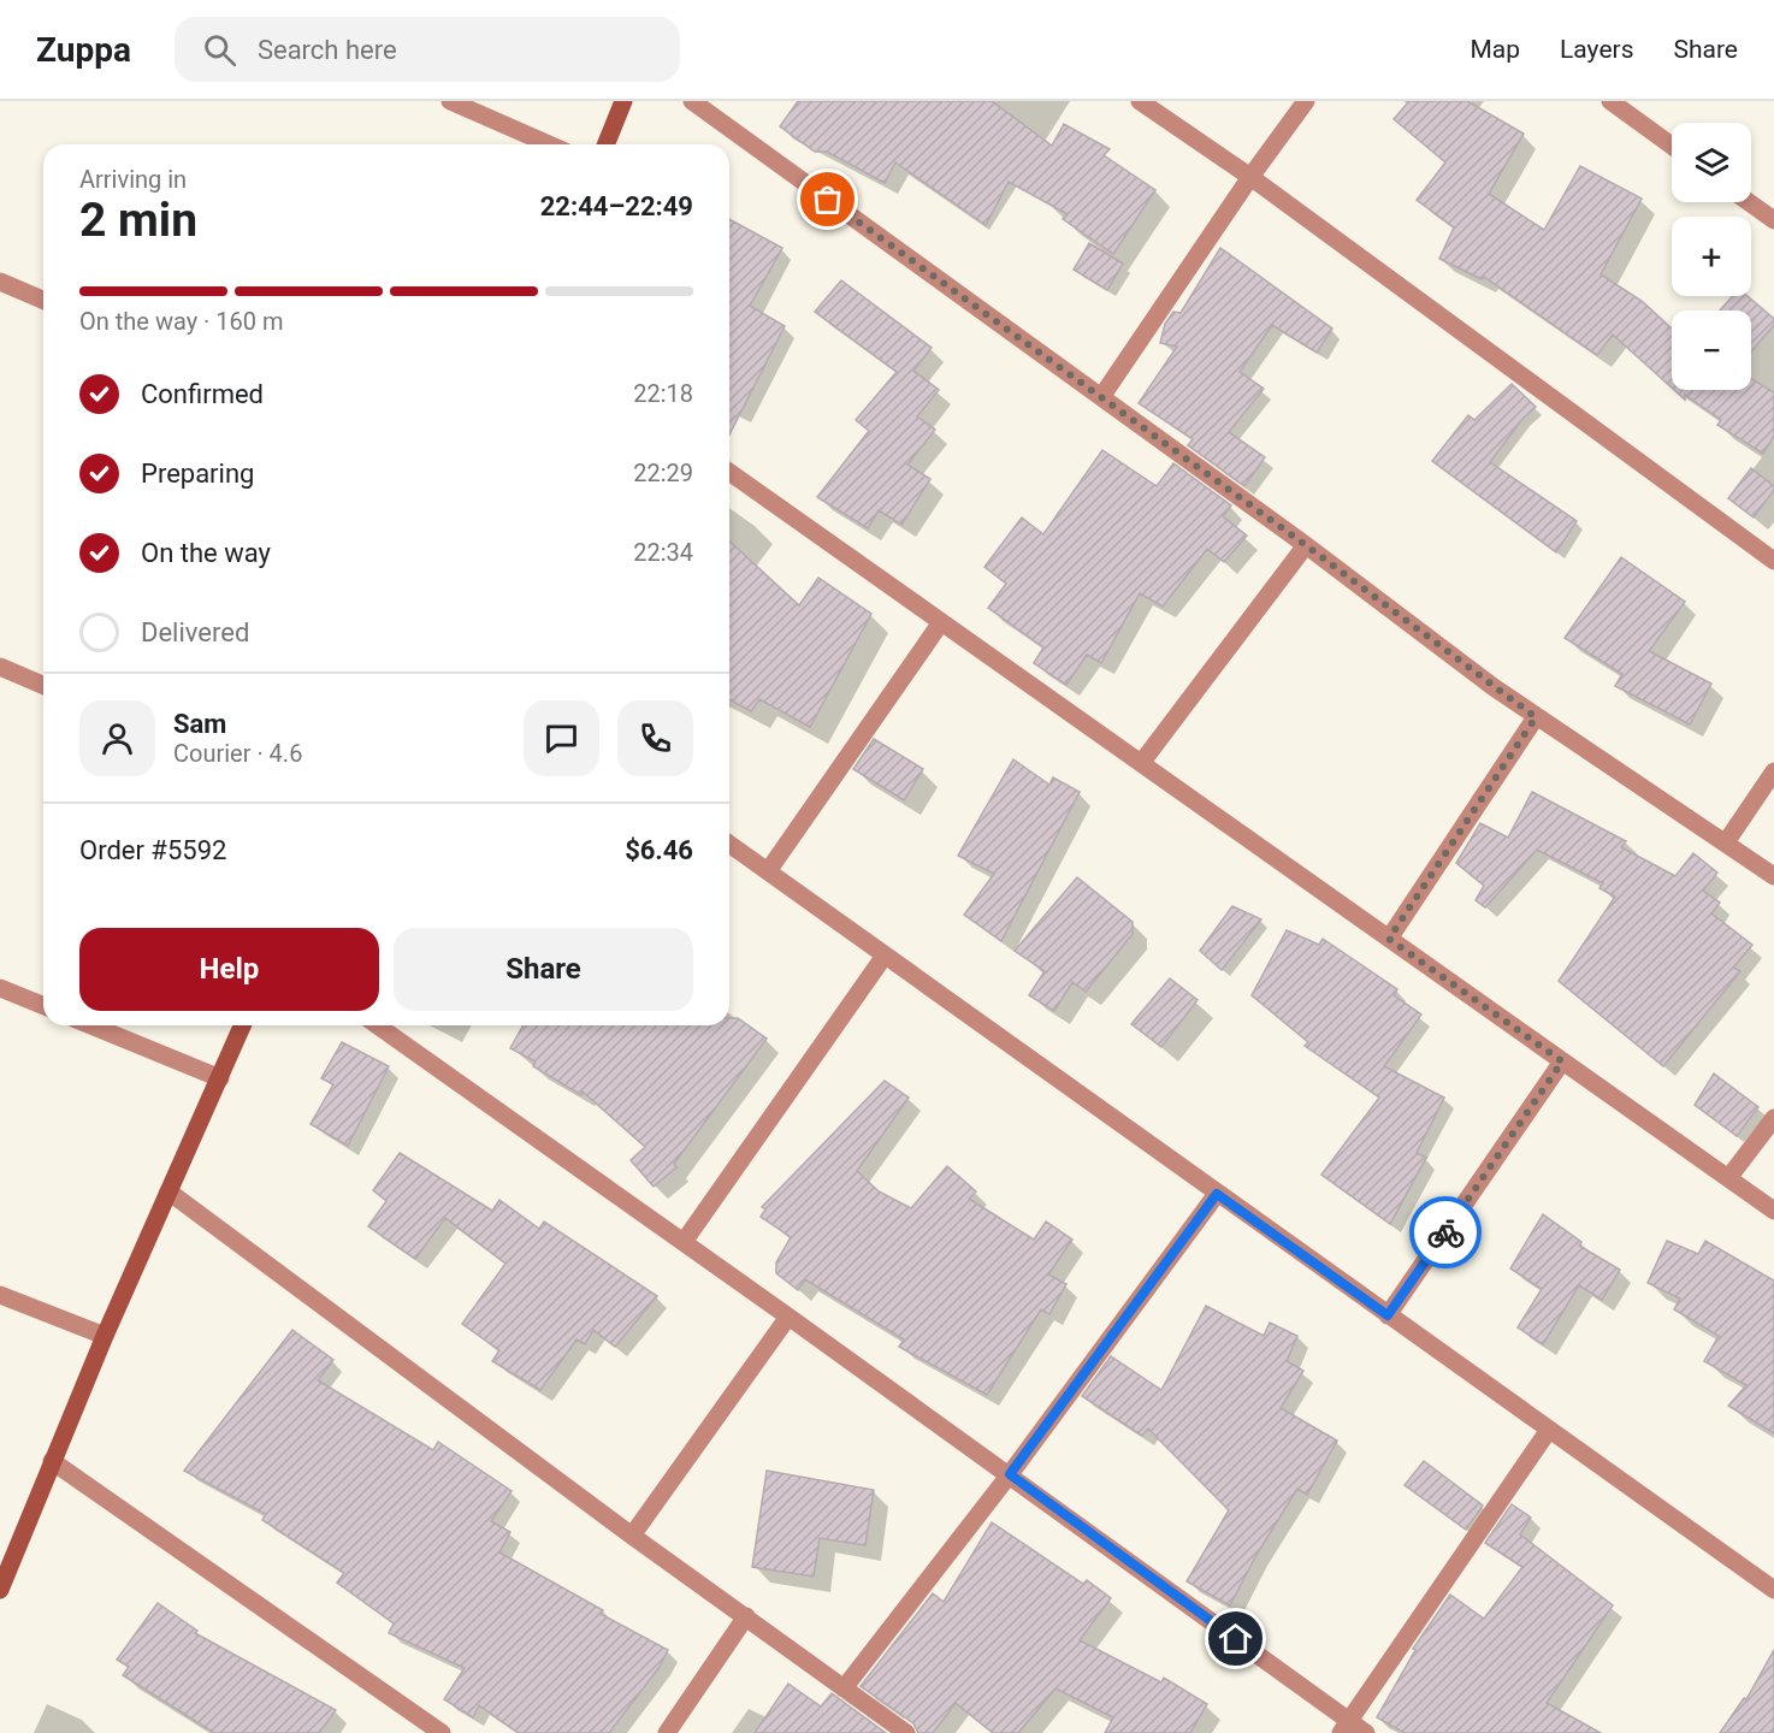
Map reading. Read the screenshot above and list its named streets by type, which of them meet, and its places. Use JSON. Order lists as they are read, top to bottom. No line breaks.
{"page":{"header":"Zuppa","search":"Search here","nav":["Map","Layers","Share"],"map_buttons":["+","−"],"heading":["2 min","Arriving in","22:44–22:49"],"panel":["Sam","Courier · 4.6","Order #5592","$6.46"],"bar":"On the way · 160 m","list":[["Confirmed","22:18"],["Preparing","22:29"],["On the way","22:34"],"Delivered"],"buttons":["Help","Share"]}}
